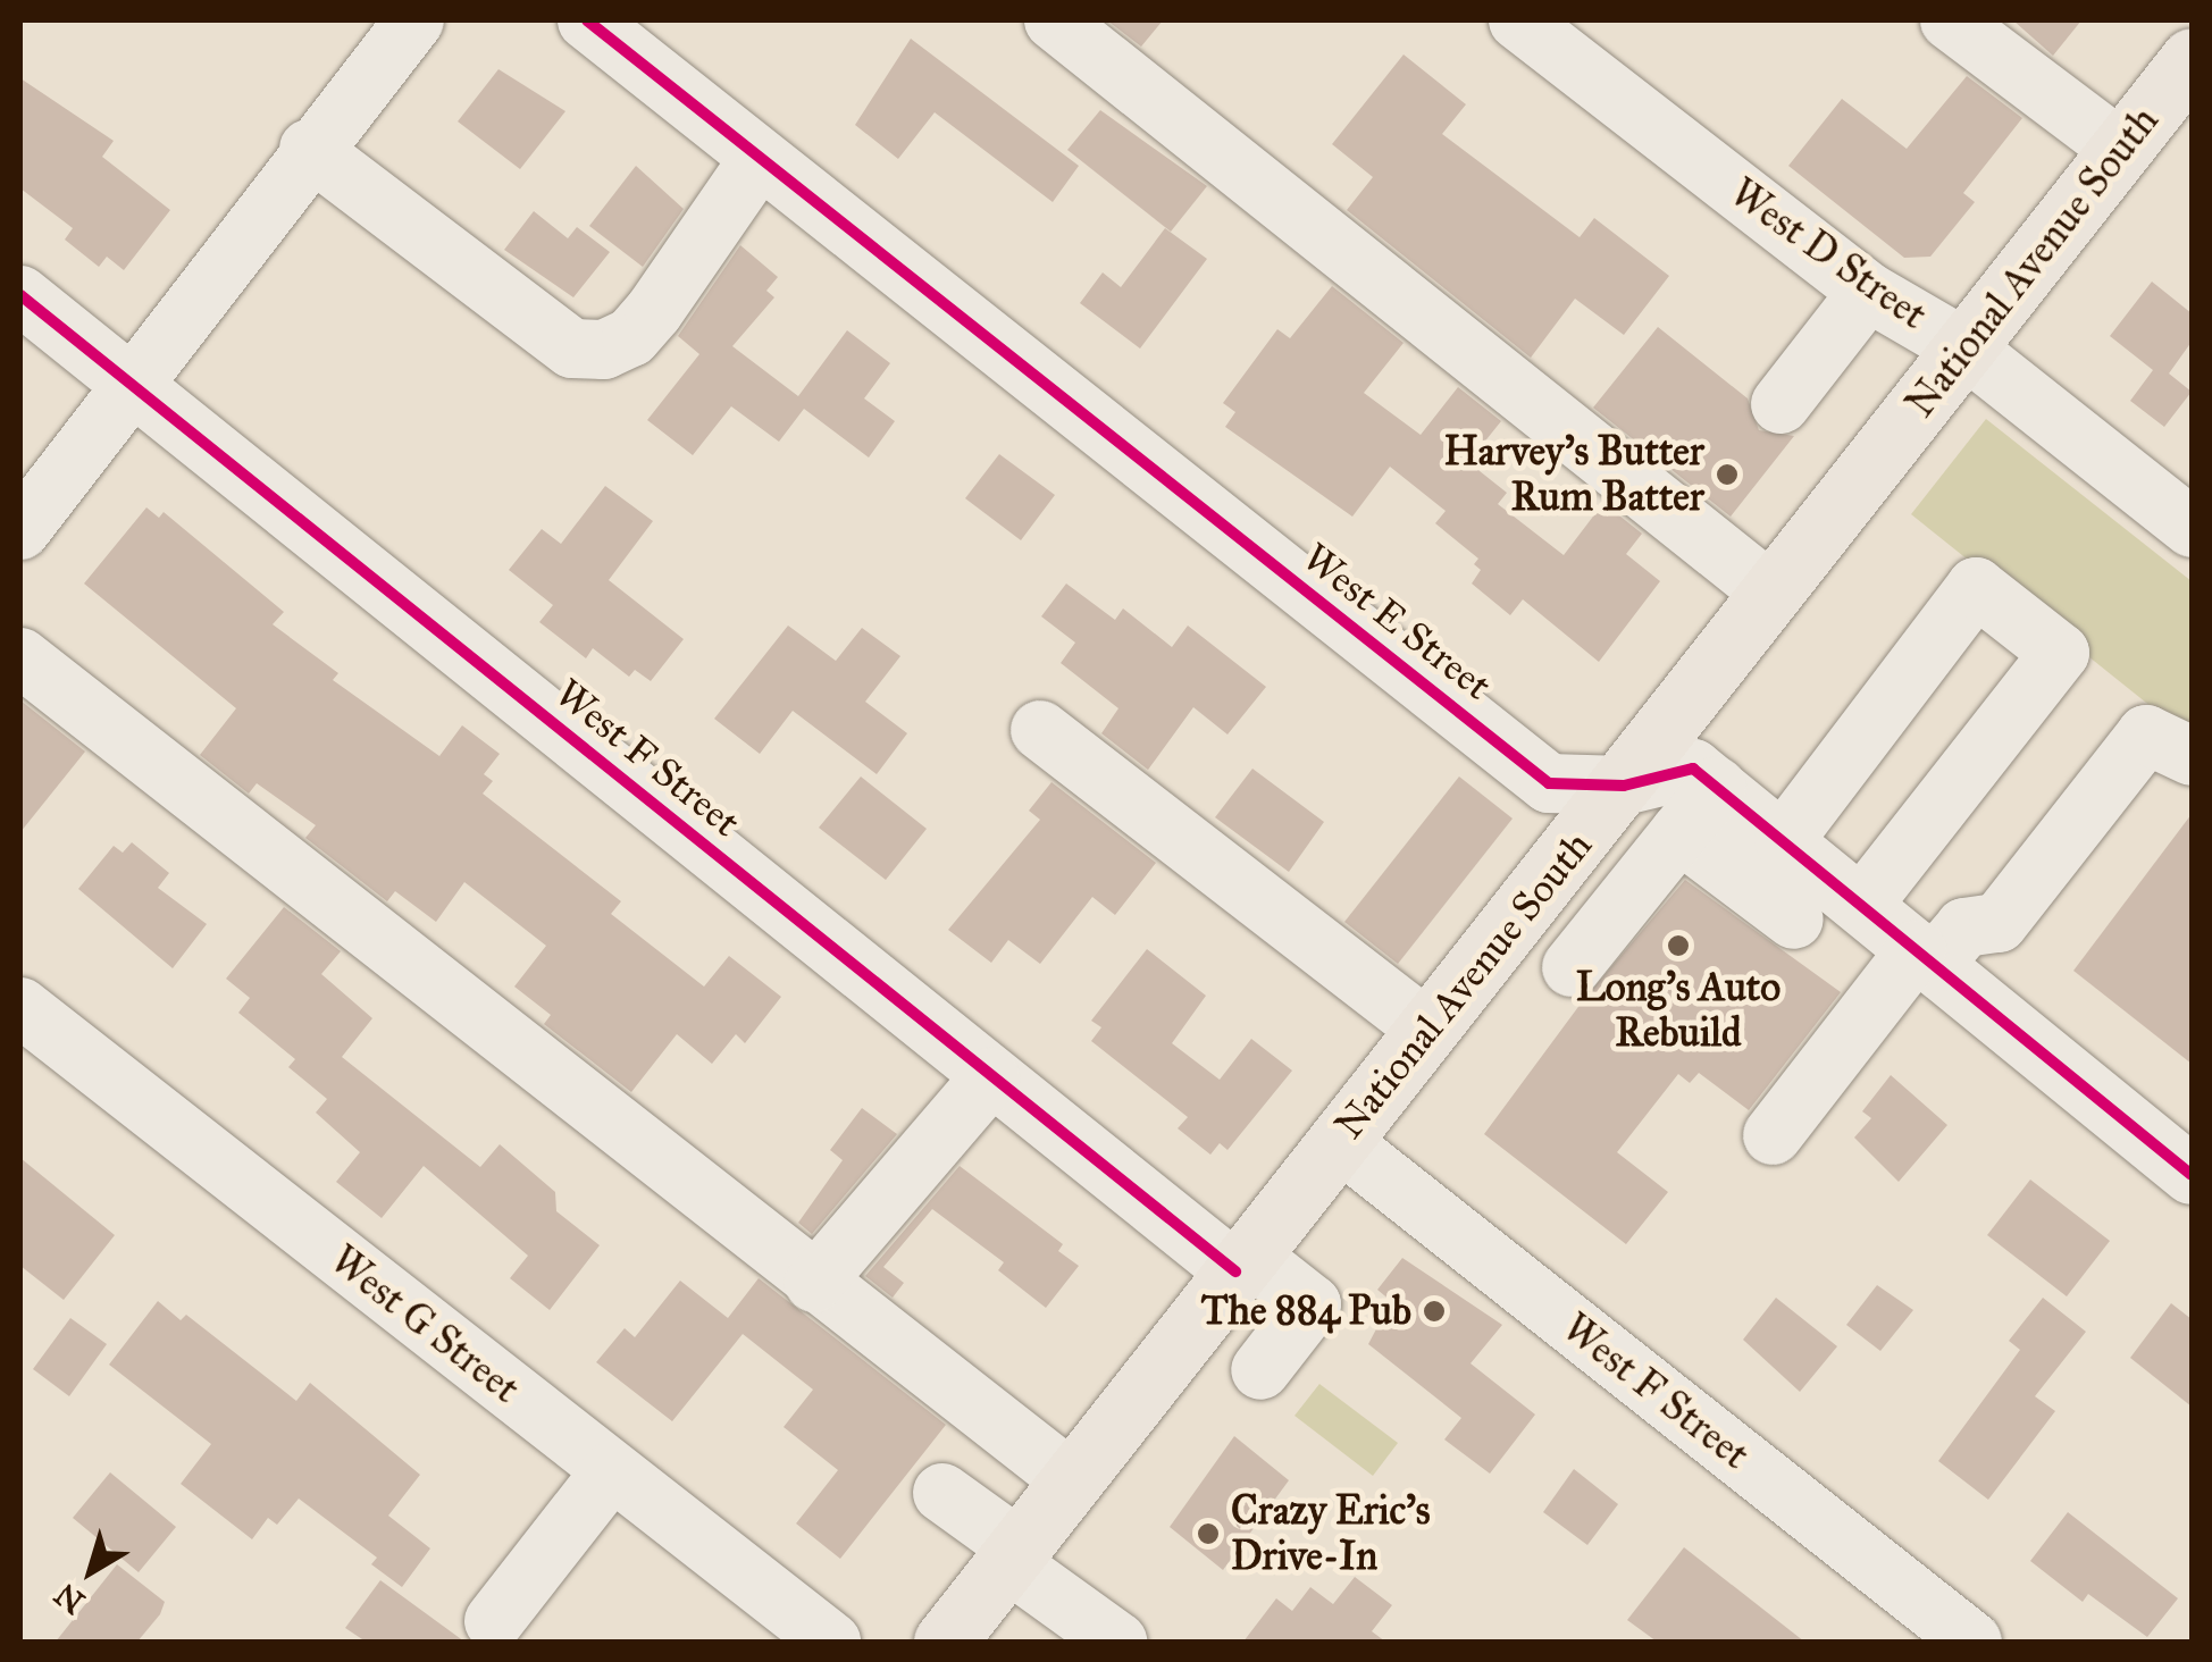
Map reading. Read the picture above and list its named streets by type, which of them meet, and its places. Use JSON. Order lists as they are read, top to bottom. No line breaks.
{"streets":{"main road":["National Avenue South"],"street":["West D Street","West E Street","West F Street","West G Street"]},"crossings":[["West D Street","National Avenue South"],["National Avenue South","West E Street"],["National Avenue South","West F Street"]],"places":["Harvey's Butter Rum Batter","Long's Auto Rebuild","The 884 Pub","Crazy Eric's Drive-In"],"north":"bottom left"}
